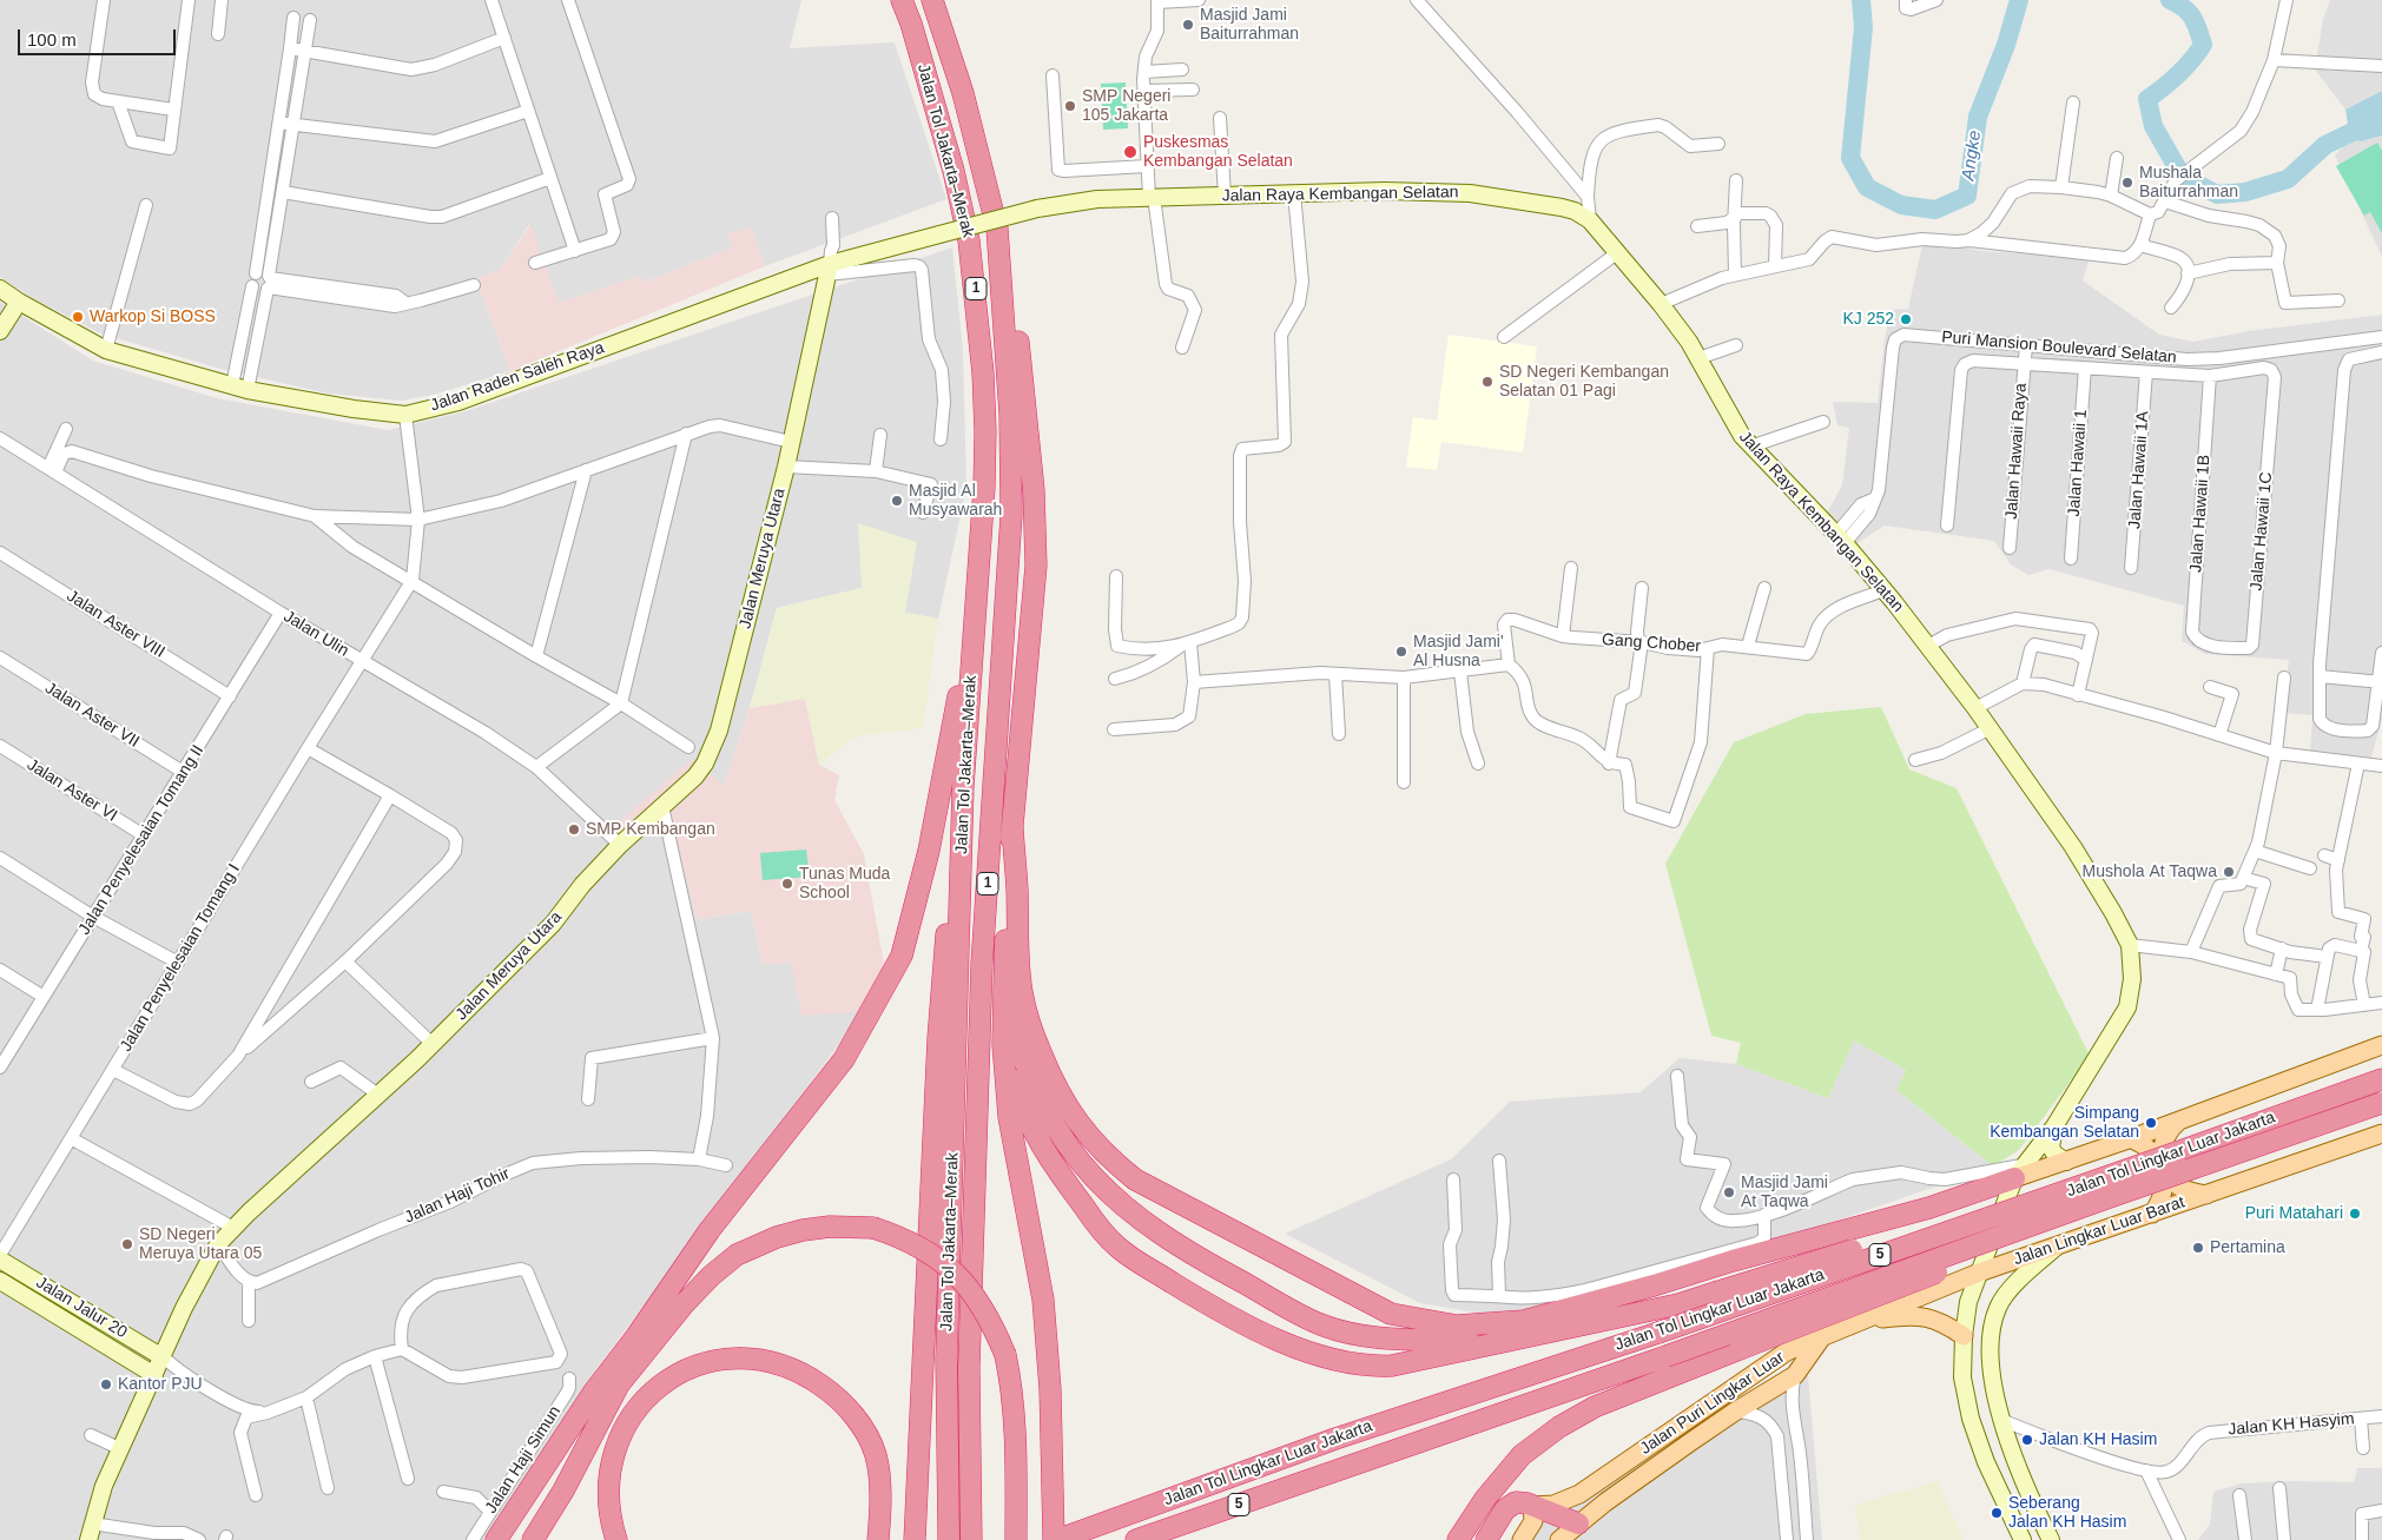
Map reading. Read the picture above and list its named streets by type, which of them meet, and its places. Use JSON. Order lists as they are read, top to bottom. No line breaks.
{"streets":{"highway":["Jalan Tol Jakarta–Merak","1","Jalan Tol Lingkar Luar Jakarta","5"],"main road":["Jalan Raya Kembangan Selatan","Jalan Raden Saleh Raya","Jalan Meruya Utara","Jalan Lingkar Luar Barat","Jalan Jalur 20","Jalan Puri Lingkar Luar"],"street":["Puri Mansion Boulevard Selatan","Jalan Hawaii Raya","Jalan Hawaii 1","Jalan Hawaii 1A","Jalan Hawaii 1B","Jalan Hawaii 1C","Jalan Aster VIII","Jalan Ulin","Gang Chober","Jalan Aster VII","Jalan Aster VI","Jalan Penyelesaian Tomang II","Jalan Penyelesaian Tomang I","Jalan Haji Tohir","Jalan KH Hasyim","Jalan Haji Simun"]},"crossings":[["Jalan Raya Kembangan Selatan","Puri Mansion Boulevard Selatan"],["Jalan Raya Kembangan Selatan","Jalan Raden Saleh Raya"],["Jalan Raya Kembangan Selatan","Gang Chober"],["Puri Mansion Boulevard Selatan","Jalan Hawaii Raya"],["Jalan Raden Saleh Raya","Jalan Meruya Utara"],["Jalan Hawaii 1B","Jalan Hawaii 1C"],["Jalan Meruya Utara","Jalan Ulin"],["Jalan Meruya Utara","Jalan Jalur 20"],["Jalan Aster VIII","Jalan Penyelesaian Tomang II"],["Jalan Ulin","Jalan Penyelesaian Tomang II"],["Jalan Ulin","Jalan Penyelesaian Tomang I"],["Jalan Aster VII","Jalan Penyelesaian Tomang II"],["Jalan Aster VI","Jalan Penyelesaian Tomang II"],["Jalan Lingkar Luar Barat","Jalan Puri Lingkar Luar"]],"water":["Angke"],"places":["Masjid Jami Baiturrahman","SMP Negeri 105 Jakarta","Puskesmas Kembangan Selatan","Mushala Baiturrahman","Warkop Si BOSS","KJ 252","SD Negeri Kembangan Selatan 01 Pagi","Masjid Al Musyawarah","Masjid Jami' Al Husna","SMP Kembangan","Mushola At Taqwa","Tunas Muda School","Simpang Kembangan Selatan","Masjid Jami At Taqwa","Puri Matahari","SD Negeri Meruya Utara 05","Pertamina","Kantor PJU","Jalan KH Hasim","Seberang Jalan KH Hasim"],"scale_bar":"100 m"}
